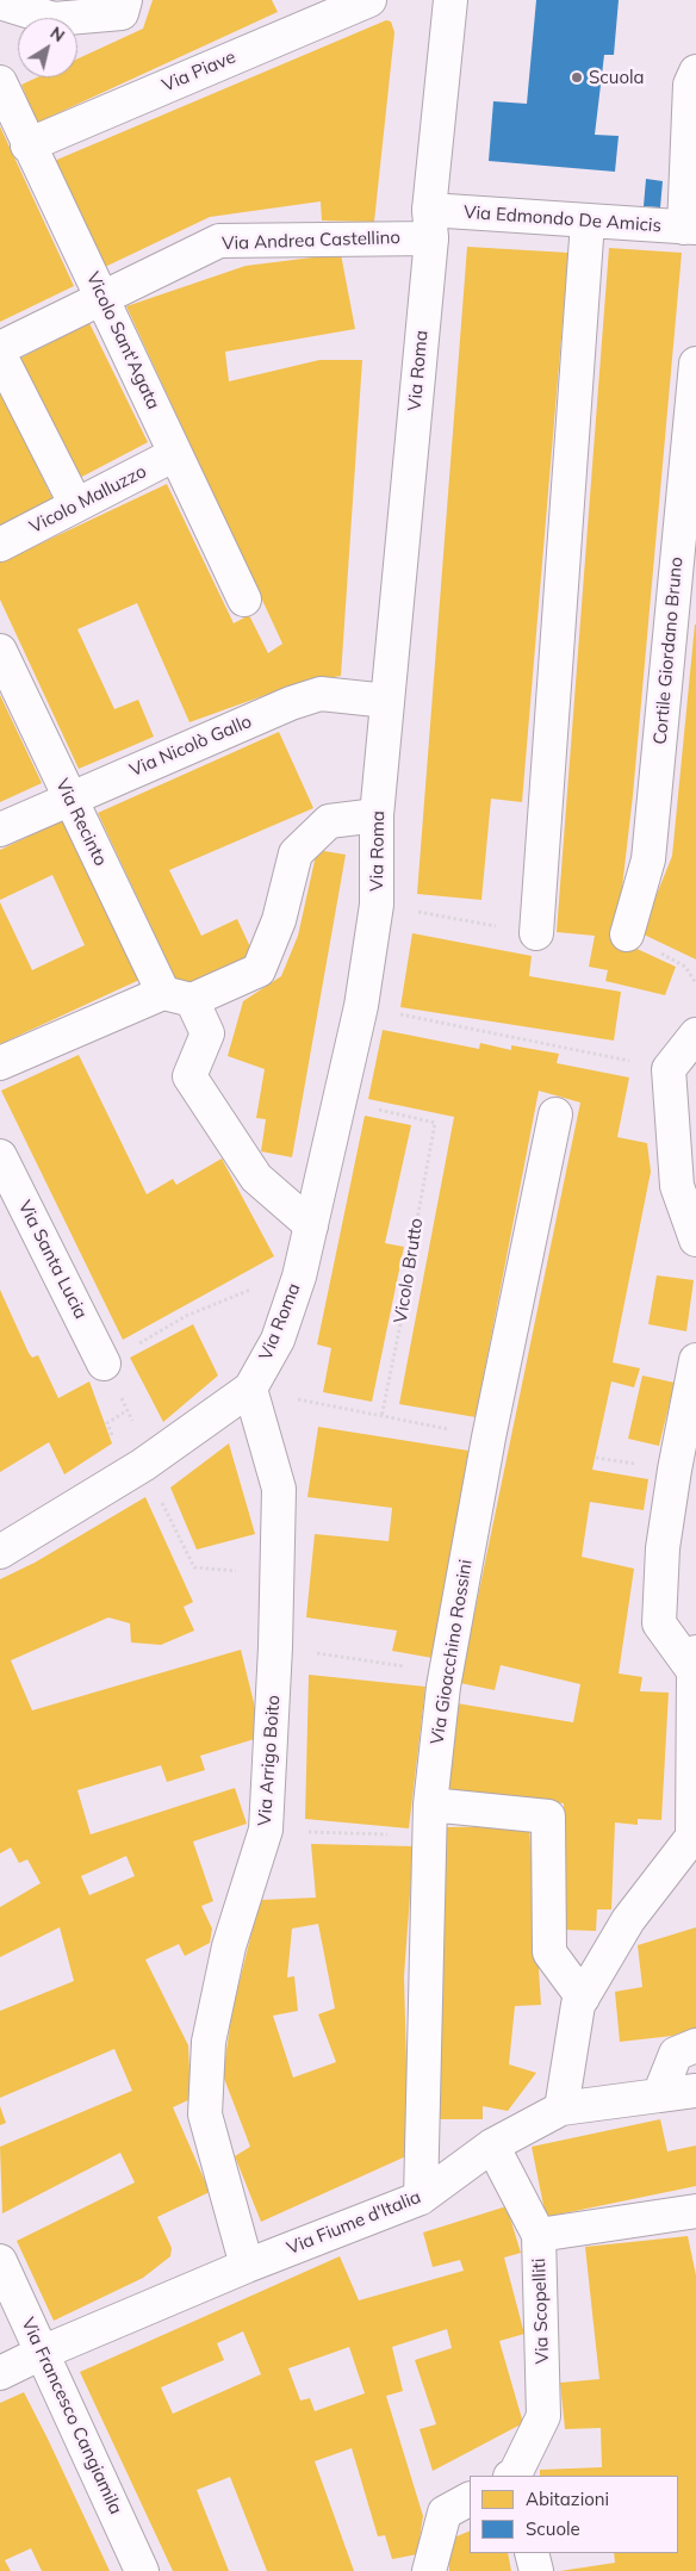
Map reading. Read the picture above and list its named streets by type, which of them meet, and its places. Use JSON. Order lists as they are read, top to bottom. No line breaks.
{"streets":{"street":["Via Piave","Via Edmondo De Amicis","Via Andrea Castellino","Vicolo Sant'Agata","Via Roma","Vicolo Malluzzo","Cortile Giordano Bruno","Via Nicolò Gallo","Via Recinto","Via Santa Lucia","Via Gioacchino Rossini","Via Arrigo Boito","Via Fiume d'Italia","Via Scopelliti","Via Francesco Cangiamila"],"path":["Vicolo Brutto"]},"crossings":[["Via Piave","Vicolo Sant'Agata"],["Via Edmondo De Amicis","Via Andrea Castellino"],["Via Edmondo De Amicis","Via Roma"],["Via Andrea Castellino","Vicolo Sant'Agata"],["Via Andrea Castellino","Via Roma"],["Vicolo Sant'Agata","Vicolo Malluzzo"],["Via Roma","Via Nicolò Gallo"],["Via Roma","Via Recinto"],["Via Roma","Vicolo Brutto"],["Via Roma","Via Arrigo Boito"],["Via Nicolò Gallo","Via Recinto"],["Via Gioacchino Rossini","Via Fiume d'Italia"],["Via Arrigo Boito","Via Fiume d'Italia"],["Via Fiume d'Italia","Via Scopelliti"],["Via Fiume d'Italia","Via Francesco Cangiamila"]],"places":["Scuola"],"legend":["Abitazioni","Scuole"],"north":"top right"}
